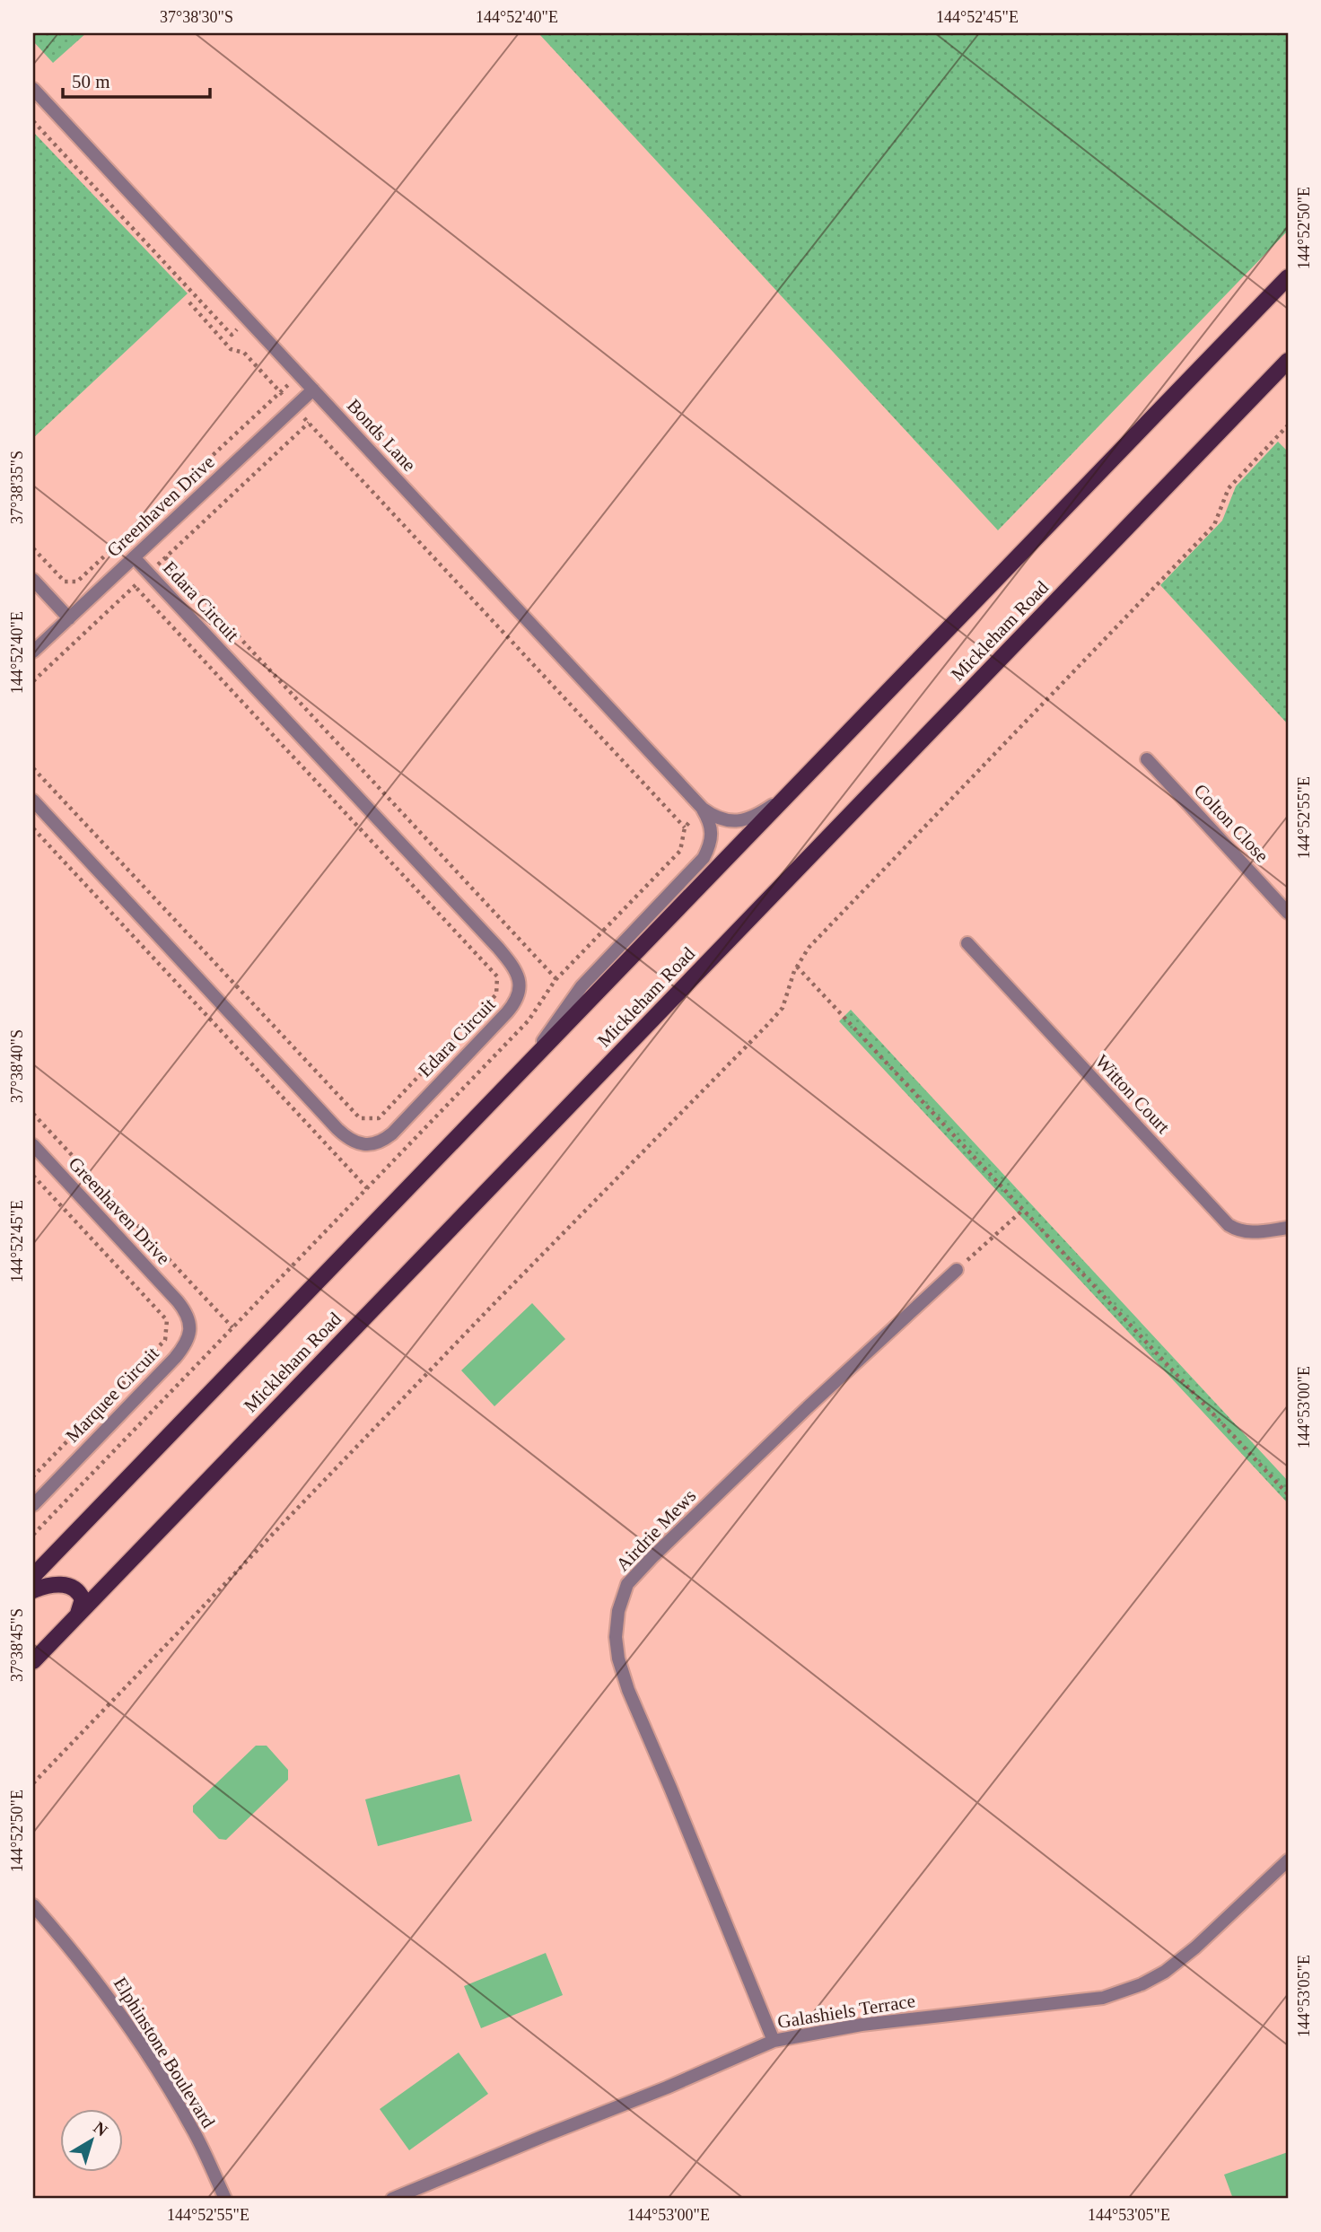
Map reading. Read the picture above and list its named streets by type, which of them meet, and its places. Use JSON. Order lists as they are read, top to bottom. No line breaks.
{"streets":{"main road":["Mickleham Road"],"street":["Bonds Lane","Greenhaven Drive","Edara Circuit","Colton Close","Witton Court","Marquee Circuit","Airdrie Mews","Galashiels Terrace","Elphinstone Boulevard"]},"crossings":[["Bonds Lane","Greenhaven Drive"],["Greenhaven Drive","Edara Circuit"],["Greenhaven Drive","Marquee Circuit"],["Airdrie Mews","Galashiels Terrace"]],"scale_bar":"50 m","north":"top right","coordinates":["37°38'30\"S","144°52'40\"E","144°52'45\"E","144°52'50\"E","37°38'35\"S","144°52'55\"E","37°38'40\"S","144°53'00\"E","37°38'45\"S","144°53'05\"E"]}
